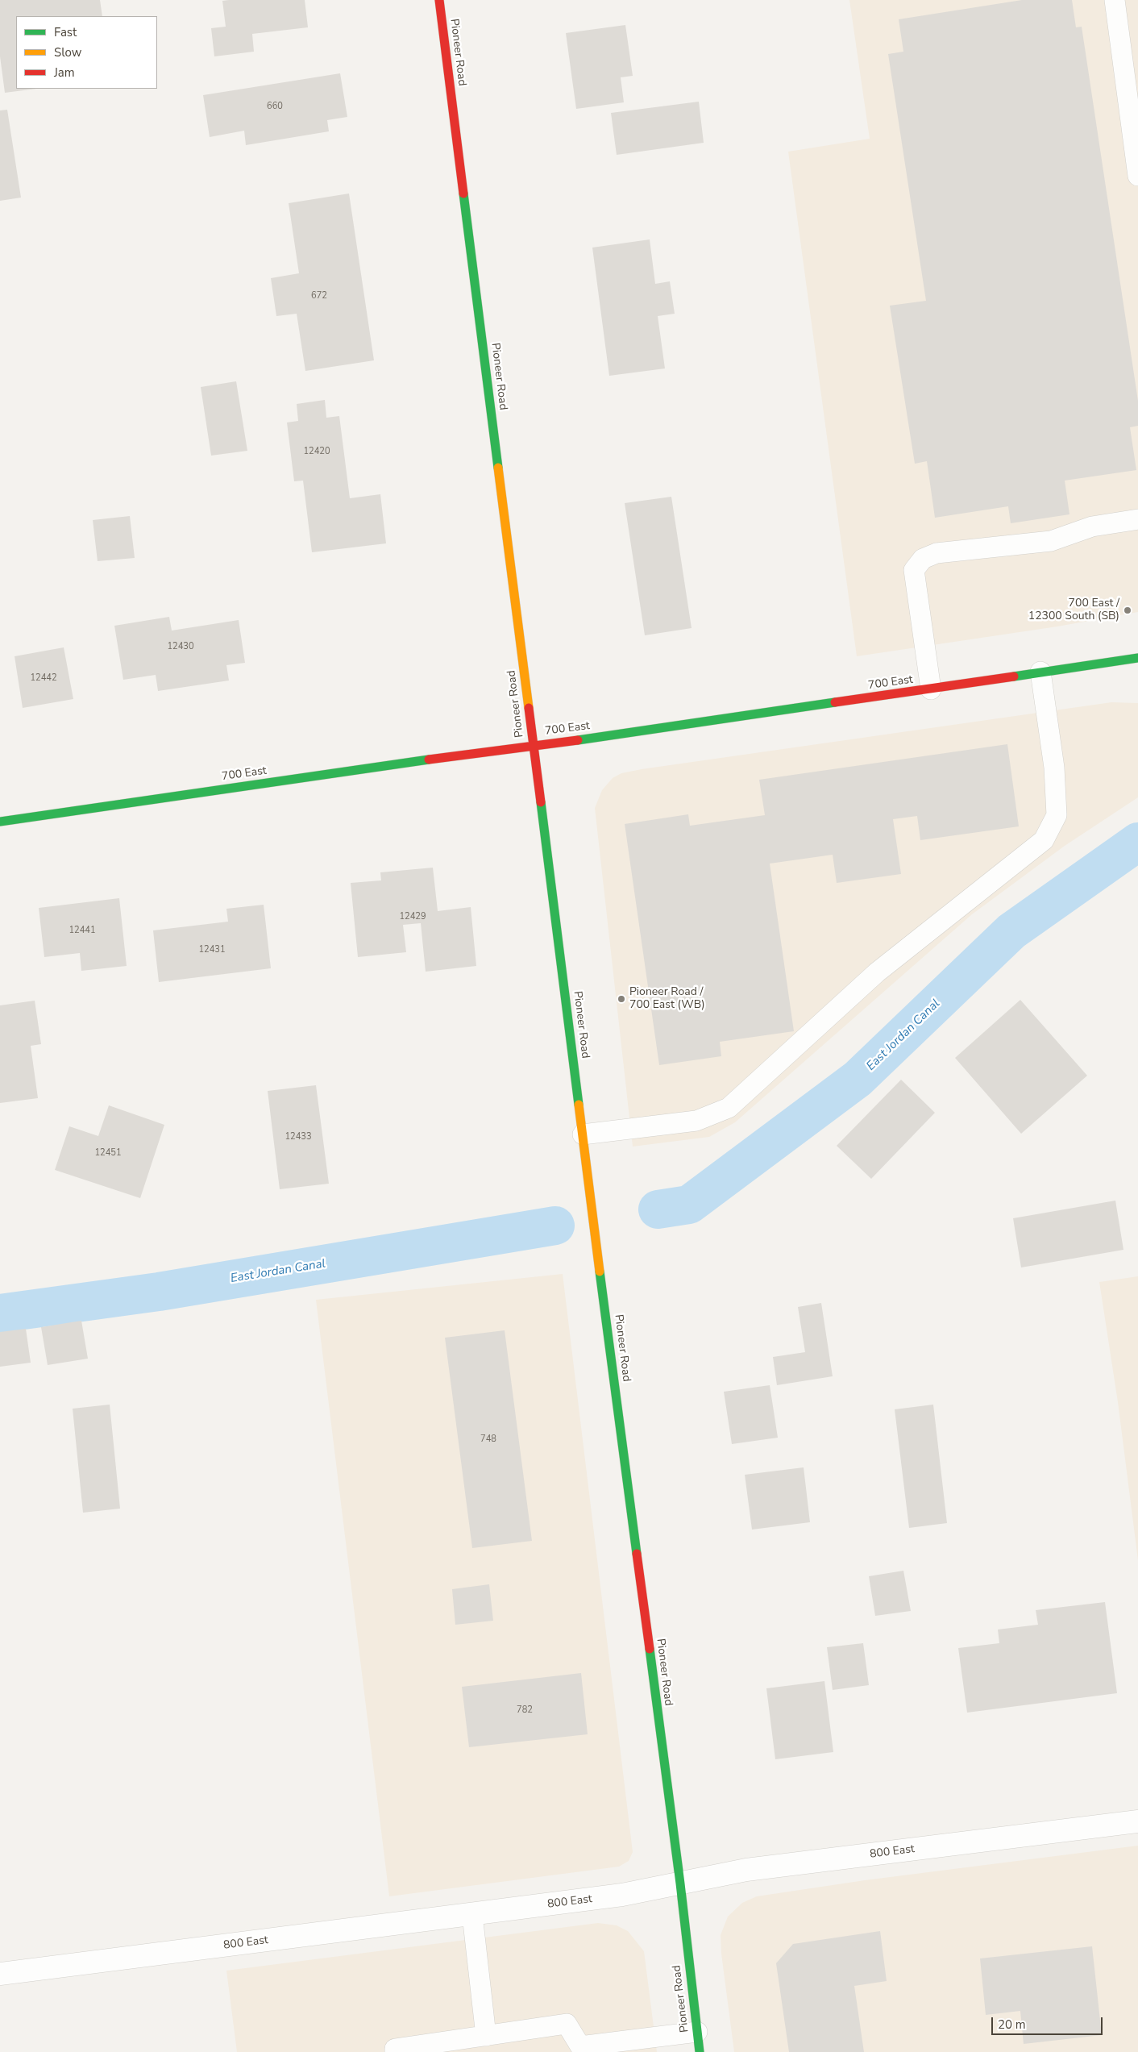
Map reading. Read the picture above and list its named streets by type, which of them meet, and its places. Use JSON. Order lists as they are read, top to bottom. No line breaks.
{"streets":{"street":["Pioneer Road","700 East","800 East"]},"crossings":[["Pioneer Road","700 East"],["Pioneer Road","800 East"]],"water":["East Jordan Canal"],"places":["700 East / 12300 South (SB)","Pioneer Road / 700 East (WB)"],"house_numbers":["660","672","12420","12430","12442","12429","12441","12431","12433","12451","748","782"],"legend":["Fast","Slow","Jam"],"scale_bar":"20 m"}
